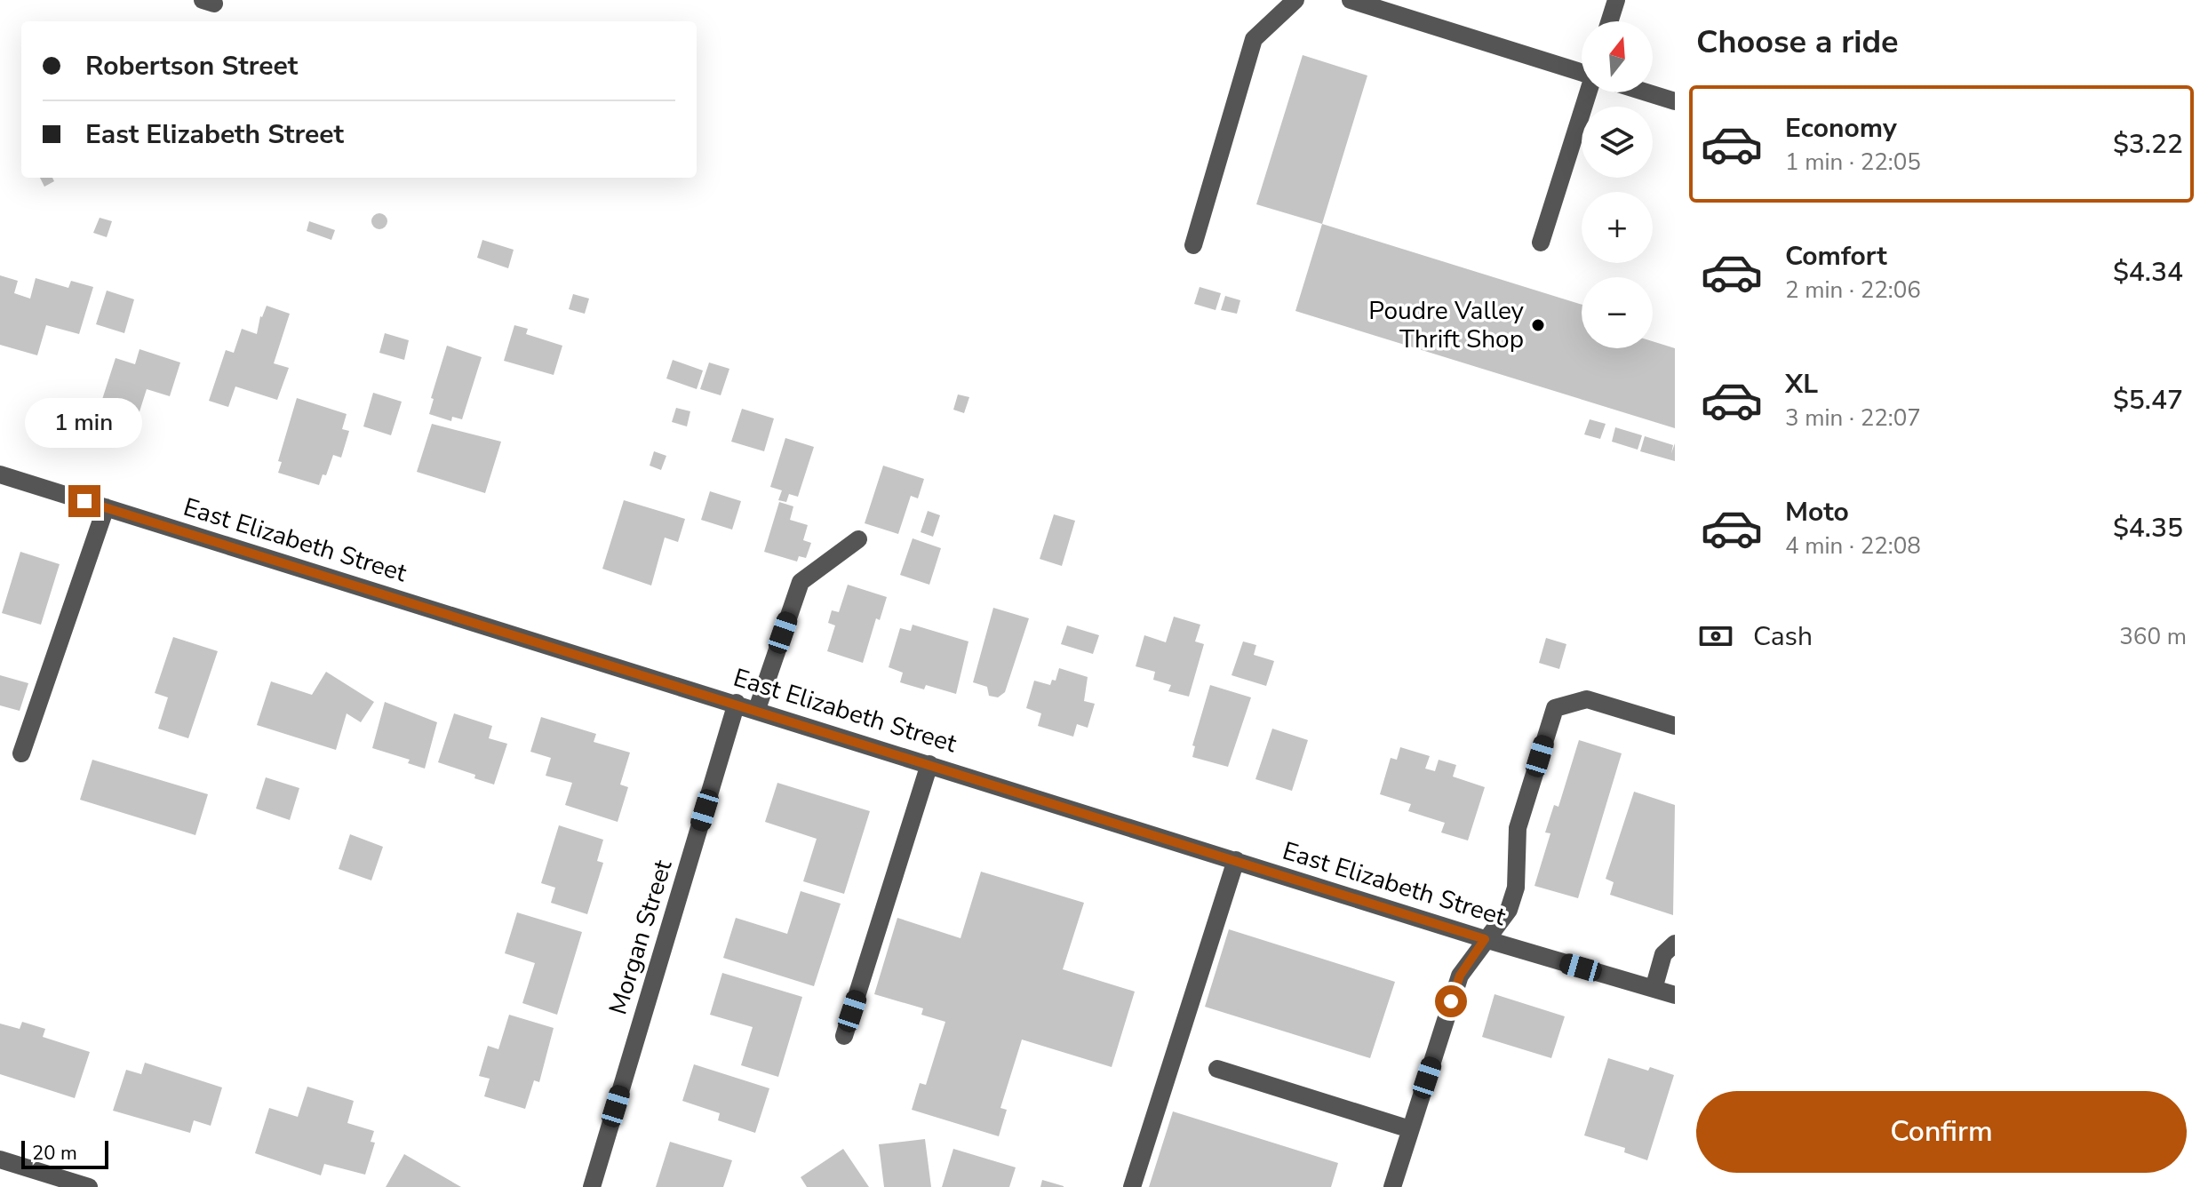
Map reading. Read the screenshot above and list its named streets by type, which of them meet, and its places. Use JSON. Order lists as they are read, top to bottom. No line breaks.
{"streets":{"street":["East Elizabeth Street","Morgan Street"]},"crossings":[["East Elizabeth Street","Morgan Street"]],"places":["Poudre Valley Thrift Shop"],"scale_bar":"20 m","north":"top","page":{"heading":"Choose a ride","map_buttons":["+","−"],"banner":["Robertson Street","East Elizabeth Street"],"list":[{"name":"Economy","note":"1 min · 22:05","value":"$3.22"},{"name":"Comfort","note":"2 min · 22:06","value":"$4.34"},{"name":"XL","note":"3 min · 22:07","value":"$5.47"},{"name":"Moto","note":"4 min · 22:08","value":"$4.35"}],"bubble":"1 min","pay":["Cash","360 m"],"buttons":"Confirm","scale":"20 m"}}
